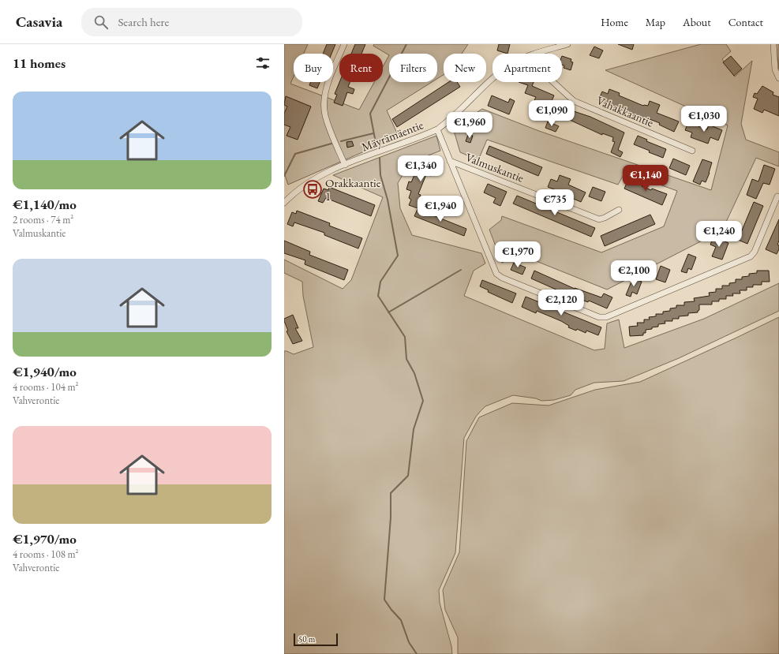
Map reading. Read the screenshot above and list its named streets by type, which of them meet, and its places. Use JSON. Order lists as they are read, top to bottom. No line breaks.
{"streets":{"street":["Vahakkaantie","Mäyrämäentie","Valmuskantie"]},"places":{"bus stop":["Orakkaantie 1"]},"scale_bar":"50 m","page":{"header":"Casavia","search":"Search here","nav":["Home","Map","About","Contact"],"heading":"11 homes","chip":["Buy","Rent","Filters","New","Apartment"],"list":[{"name":"€1,140/mo","note":"2 rooms · 74 m² · Valmuskantie"},{"name":"€1,940/mo","note":"4 rooms · 104 m² · Vahverontie"},{"name":"€1,970/mo","note":"4 rooms · 108 m² · Vahverontie"}],"price":["€1,090","€1,030","€1,960","€1,340","€1,140","€735","€1,940","€1,240","€1,970","€2,100","€2,120"],"scale":"50 m"}}
